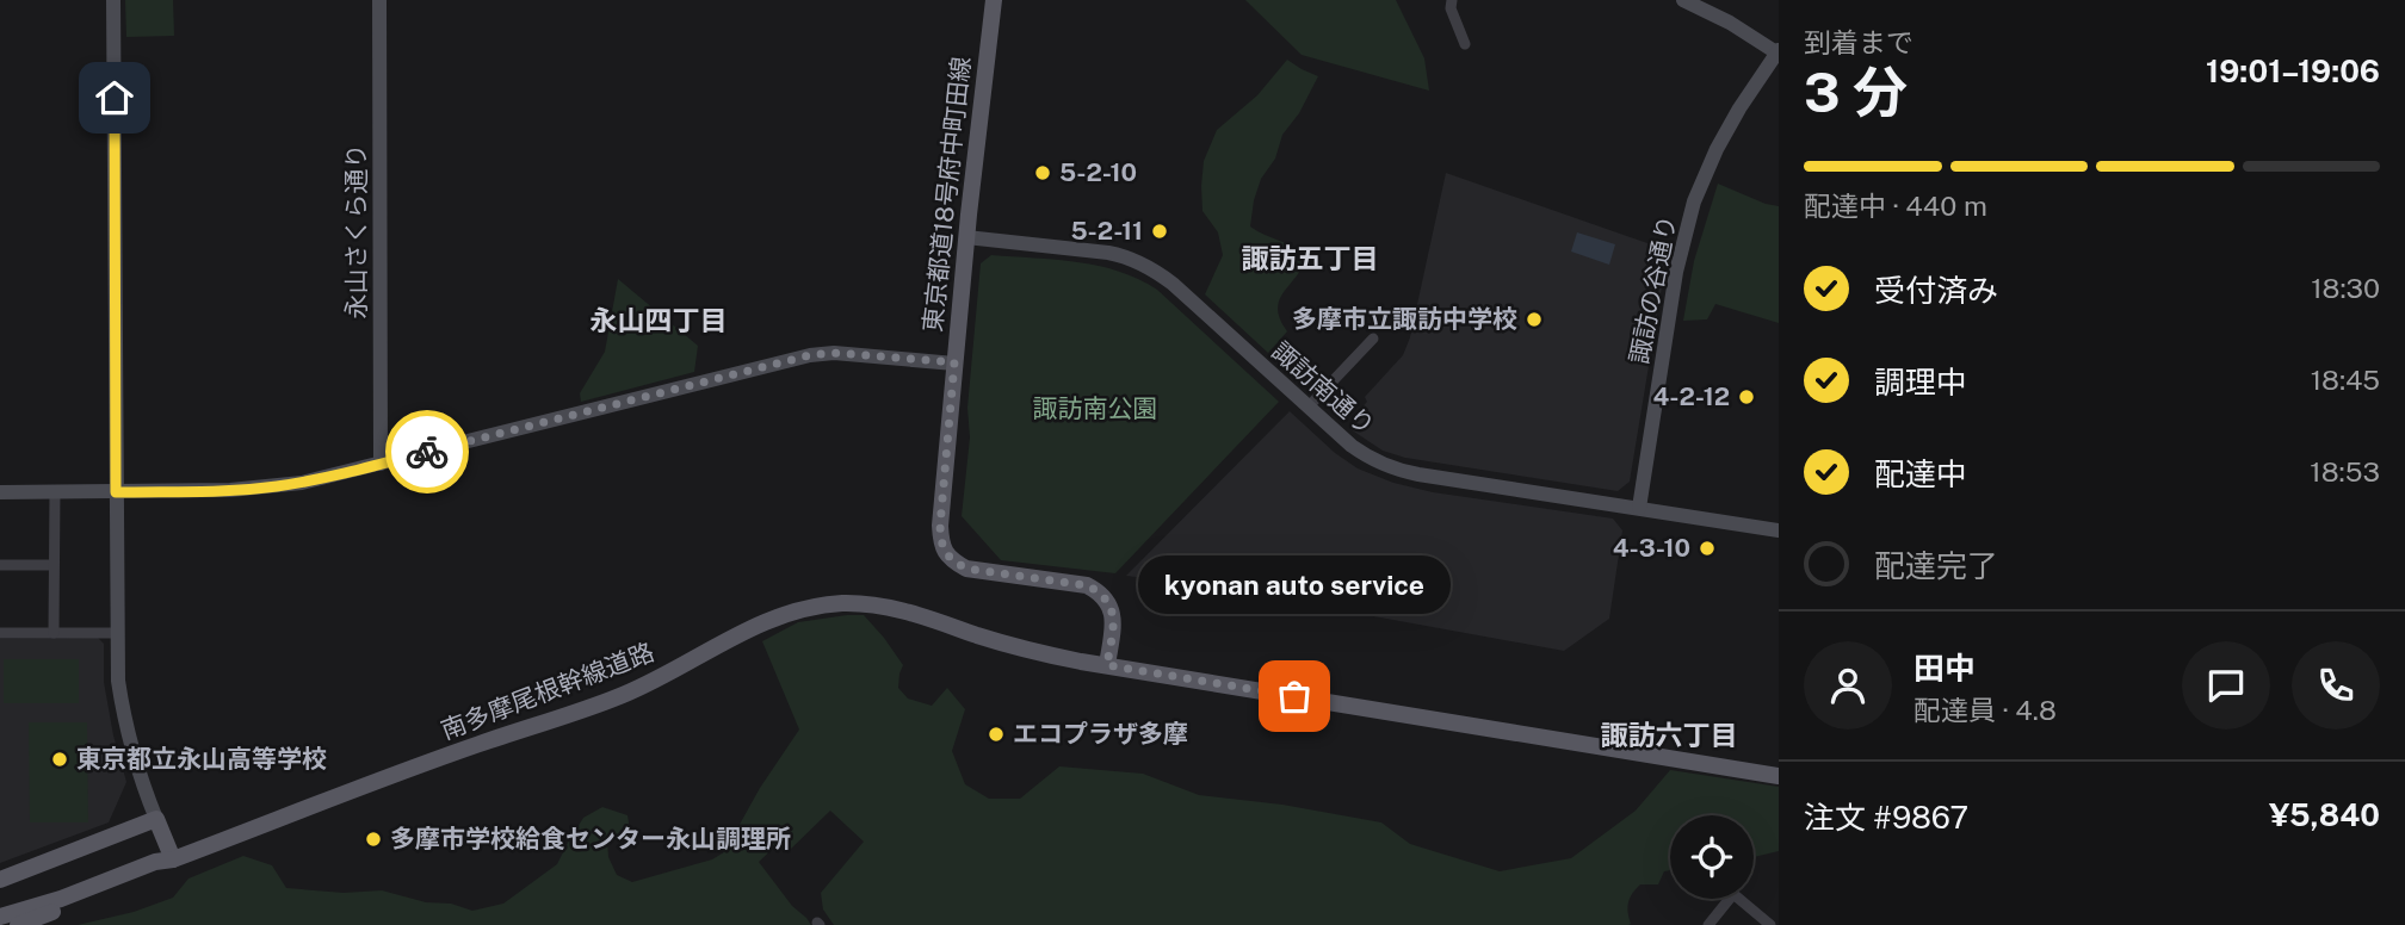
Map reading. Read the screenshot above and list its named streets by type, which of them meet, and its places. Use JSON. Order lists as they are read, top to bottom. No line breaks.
{"streets":{"main road":["東京都道18号府中町田線","南多摩尾根幹線道路"],"street":["永山さくら通り","諏訪の谷通り","諏訪南通り"]},"crossings":[["東京都道18号府中町田線","諏訪南通り"],["東京都道18号府中町田線","南多摩尾根幹線道路"],["諏訪の谷通り","諏訪南通り"]],"districts":["諏訪五丁目","永山四丁目","諏訪六丁目"],"parks":["諏訪南公園"],"places":["5-2-10","5-2-11","多摩市立諏訪中学校","4-2-12","4-3-10","kyonan auto service","エコプラザ多摩","東京都立永山高等学校","多摩市学校給食センター永山調理所"],"page":{"heading":["3 分","到着まで","19:01–19:06"],"panel":["田中","配達員 · 4.8","注文 #9867","¥5,840"],"bar":"配達中 · 440 m","list":[["受付済み","18:30"],["調理中","18:45"],["配達中","18:53"],"配達完了"],"bubble":"kyonan auto service"}}
